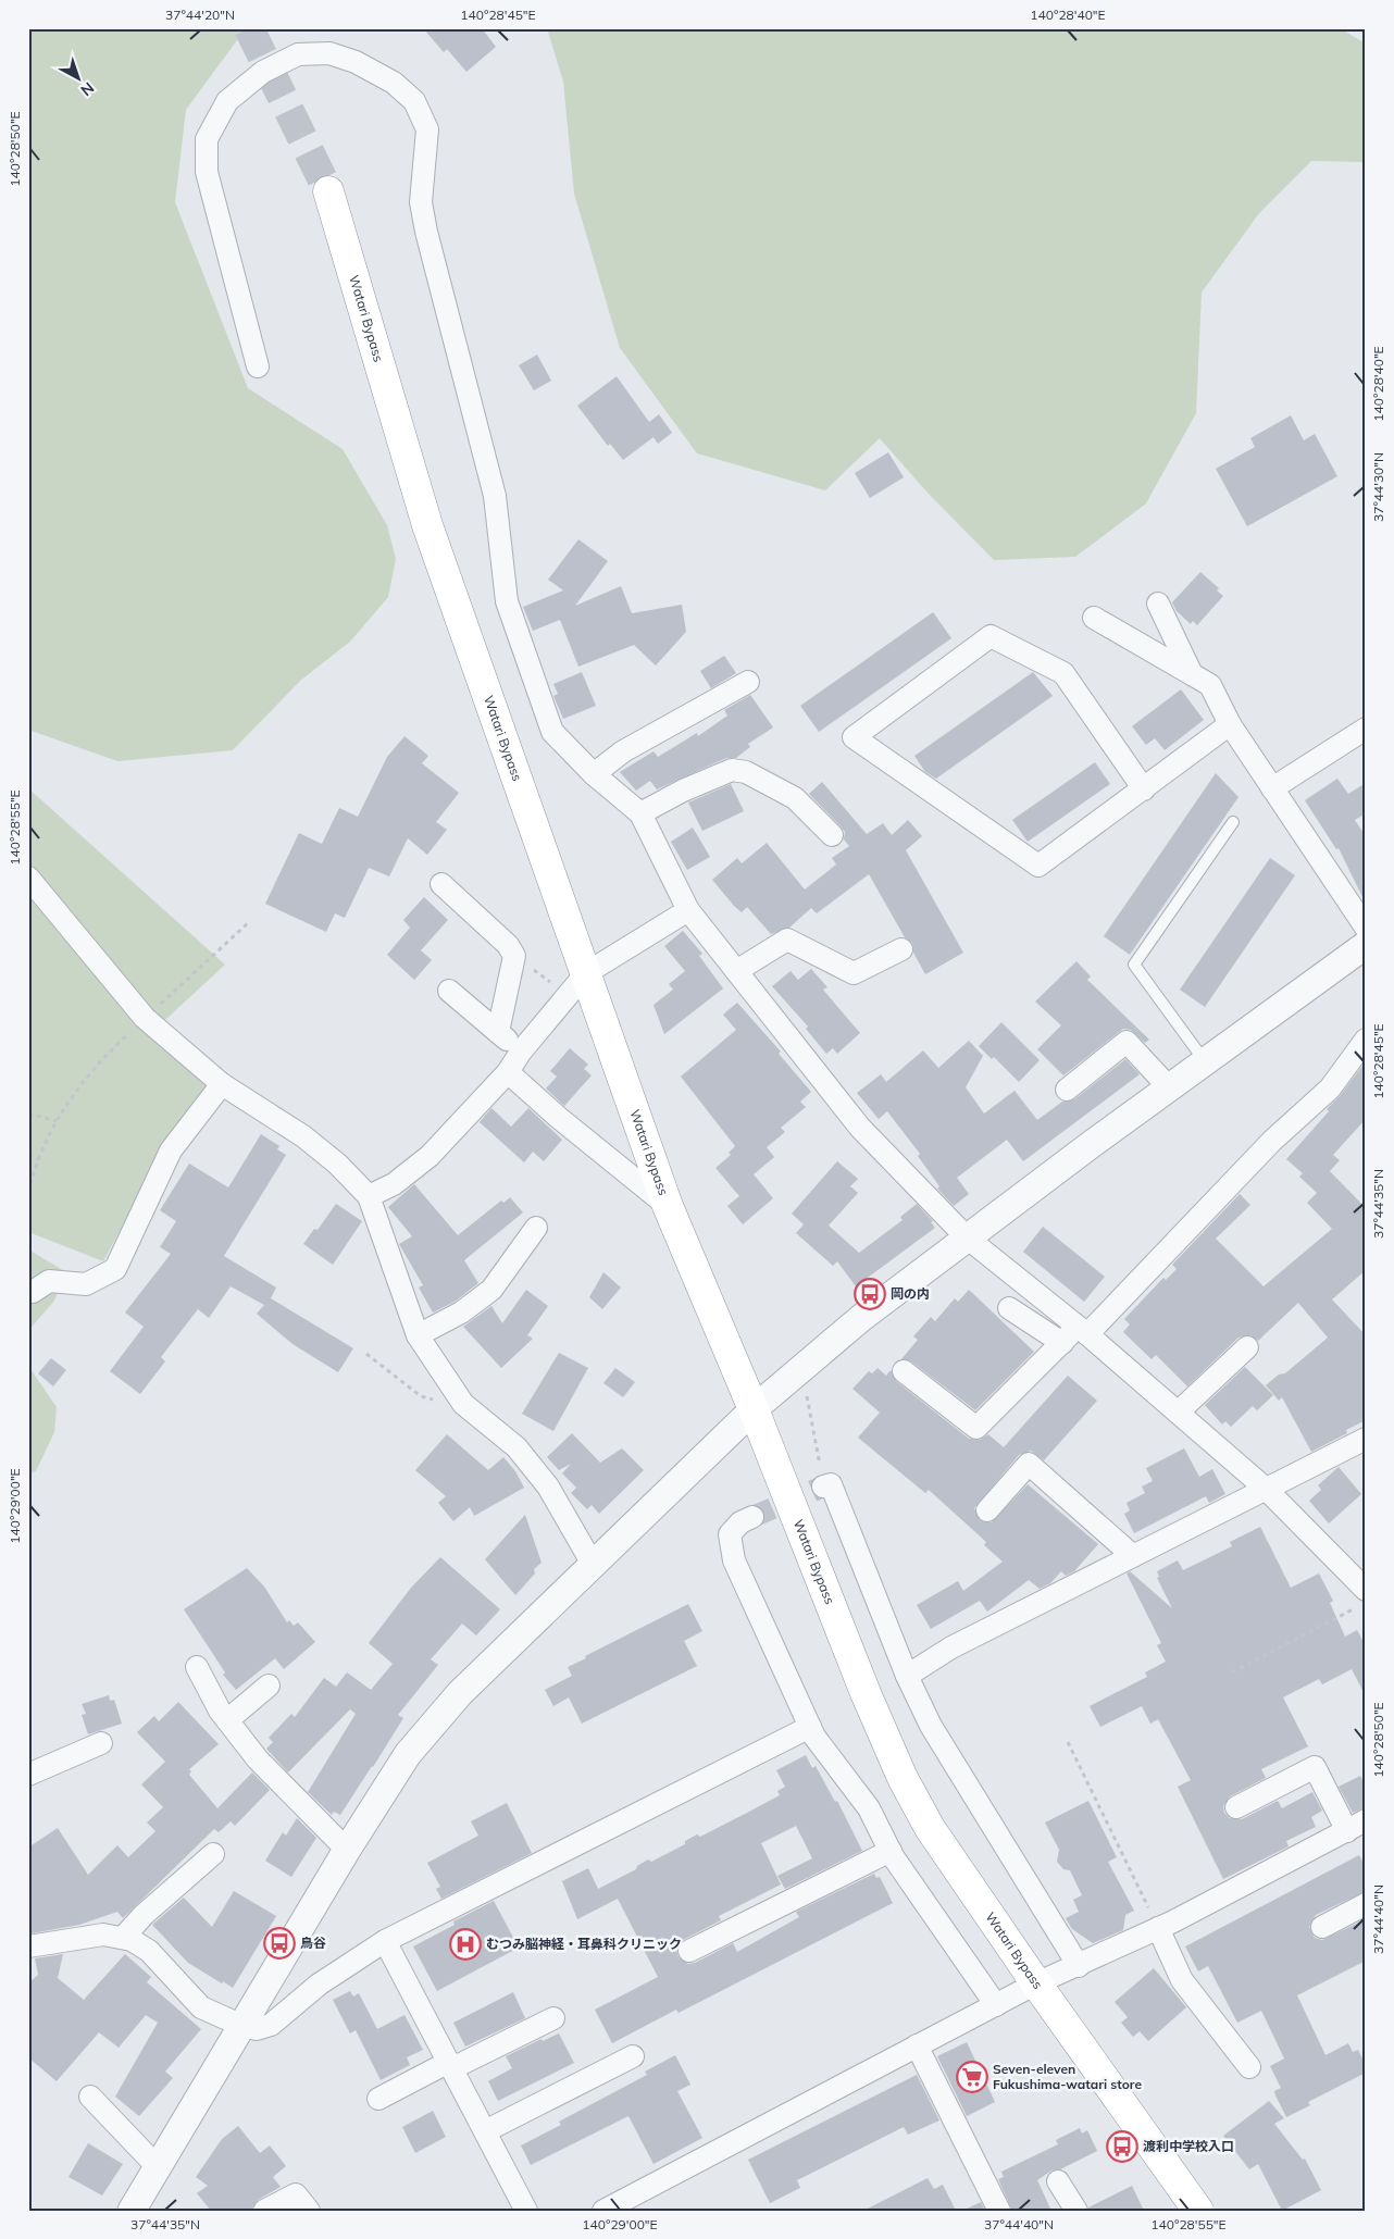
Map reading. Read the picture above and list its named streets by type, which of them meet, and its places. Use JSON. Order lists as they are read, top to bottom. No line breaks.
{"streets":{"highway":["Watari Bypass"]},"places":{"bus stop":["岡の内","鳥谷","渡利中学校入口"],"hospital":["むつみ脳神経・耳鼻科クリニック"],"supermarket":["Seven-eleven Fukushima-watari store"]},"north":"bottom right","coordinates":["37°44'20\"N","140°28'45\"E","140°28'40\"E","140°28'50\"E","37°44'30\"N","140°28'55\"E","37°44'35\"N","140°29'00\"E","37°44'40\"N"]}
